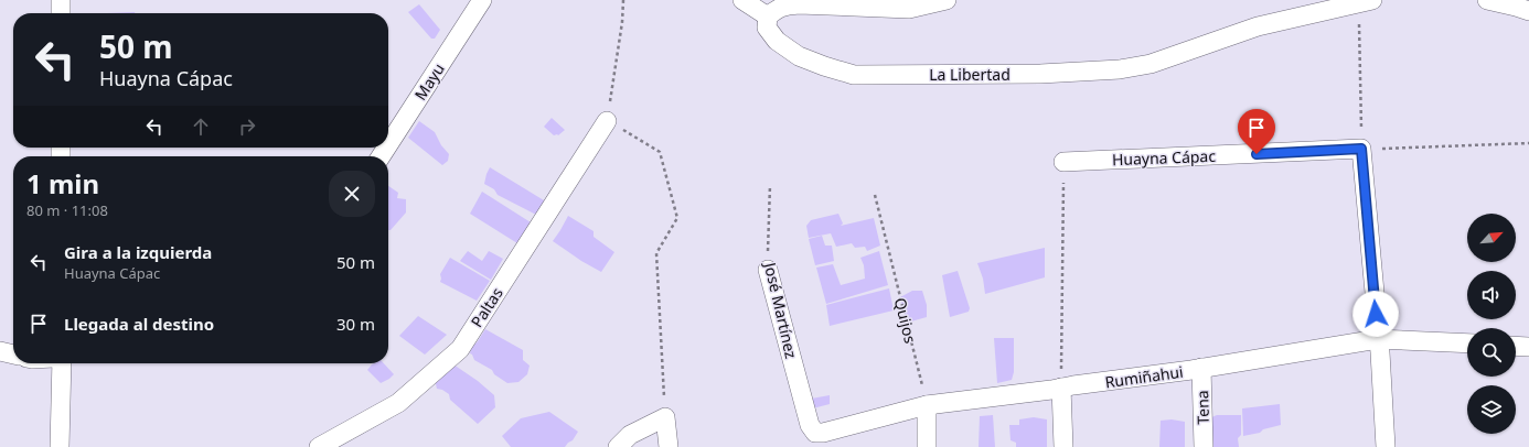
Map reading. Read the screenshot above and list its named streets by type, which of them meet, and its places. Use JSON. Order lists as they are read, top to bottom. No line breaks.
{"streets":{"street":["La Libertad","Mayu","Huayna Cápac","Paltas","José Martínez","Rumiñahui","Tena"],"path":["Quijos"]},"crossings":[["José Martínez","Rumiñahui"],["Quijos","Rumiñahui"],["Rumiñahui","Tena"]],"north":"top right","page":{"turn":["50 m","Huayna Cápac"],"heading":["1 min","80 m · 11:08"],"list":[{"name":"Gira a la izquierda","note":"Huayna Cápac","value":"50 m"},{"name":"Llegada al destino","value":"30 m"}]}}
